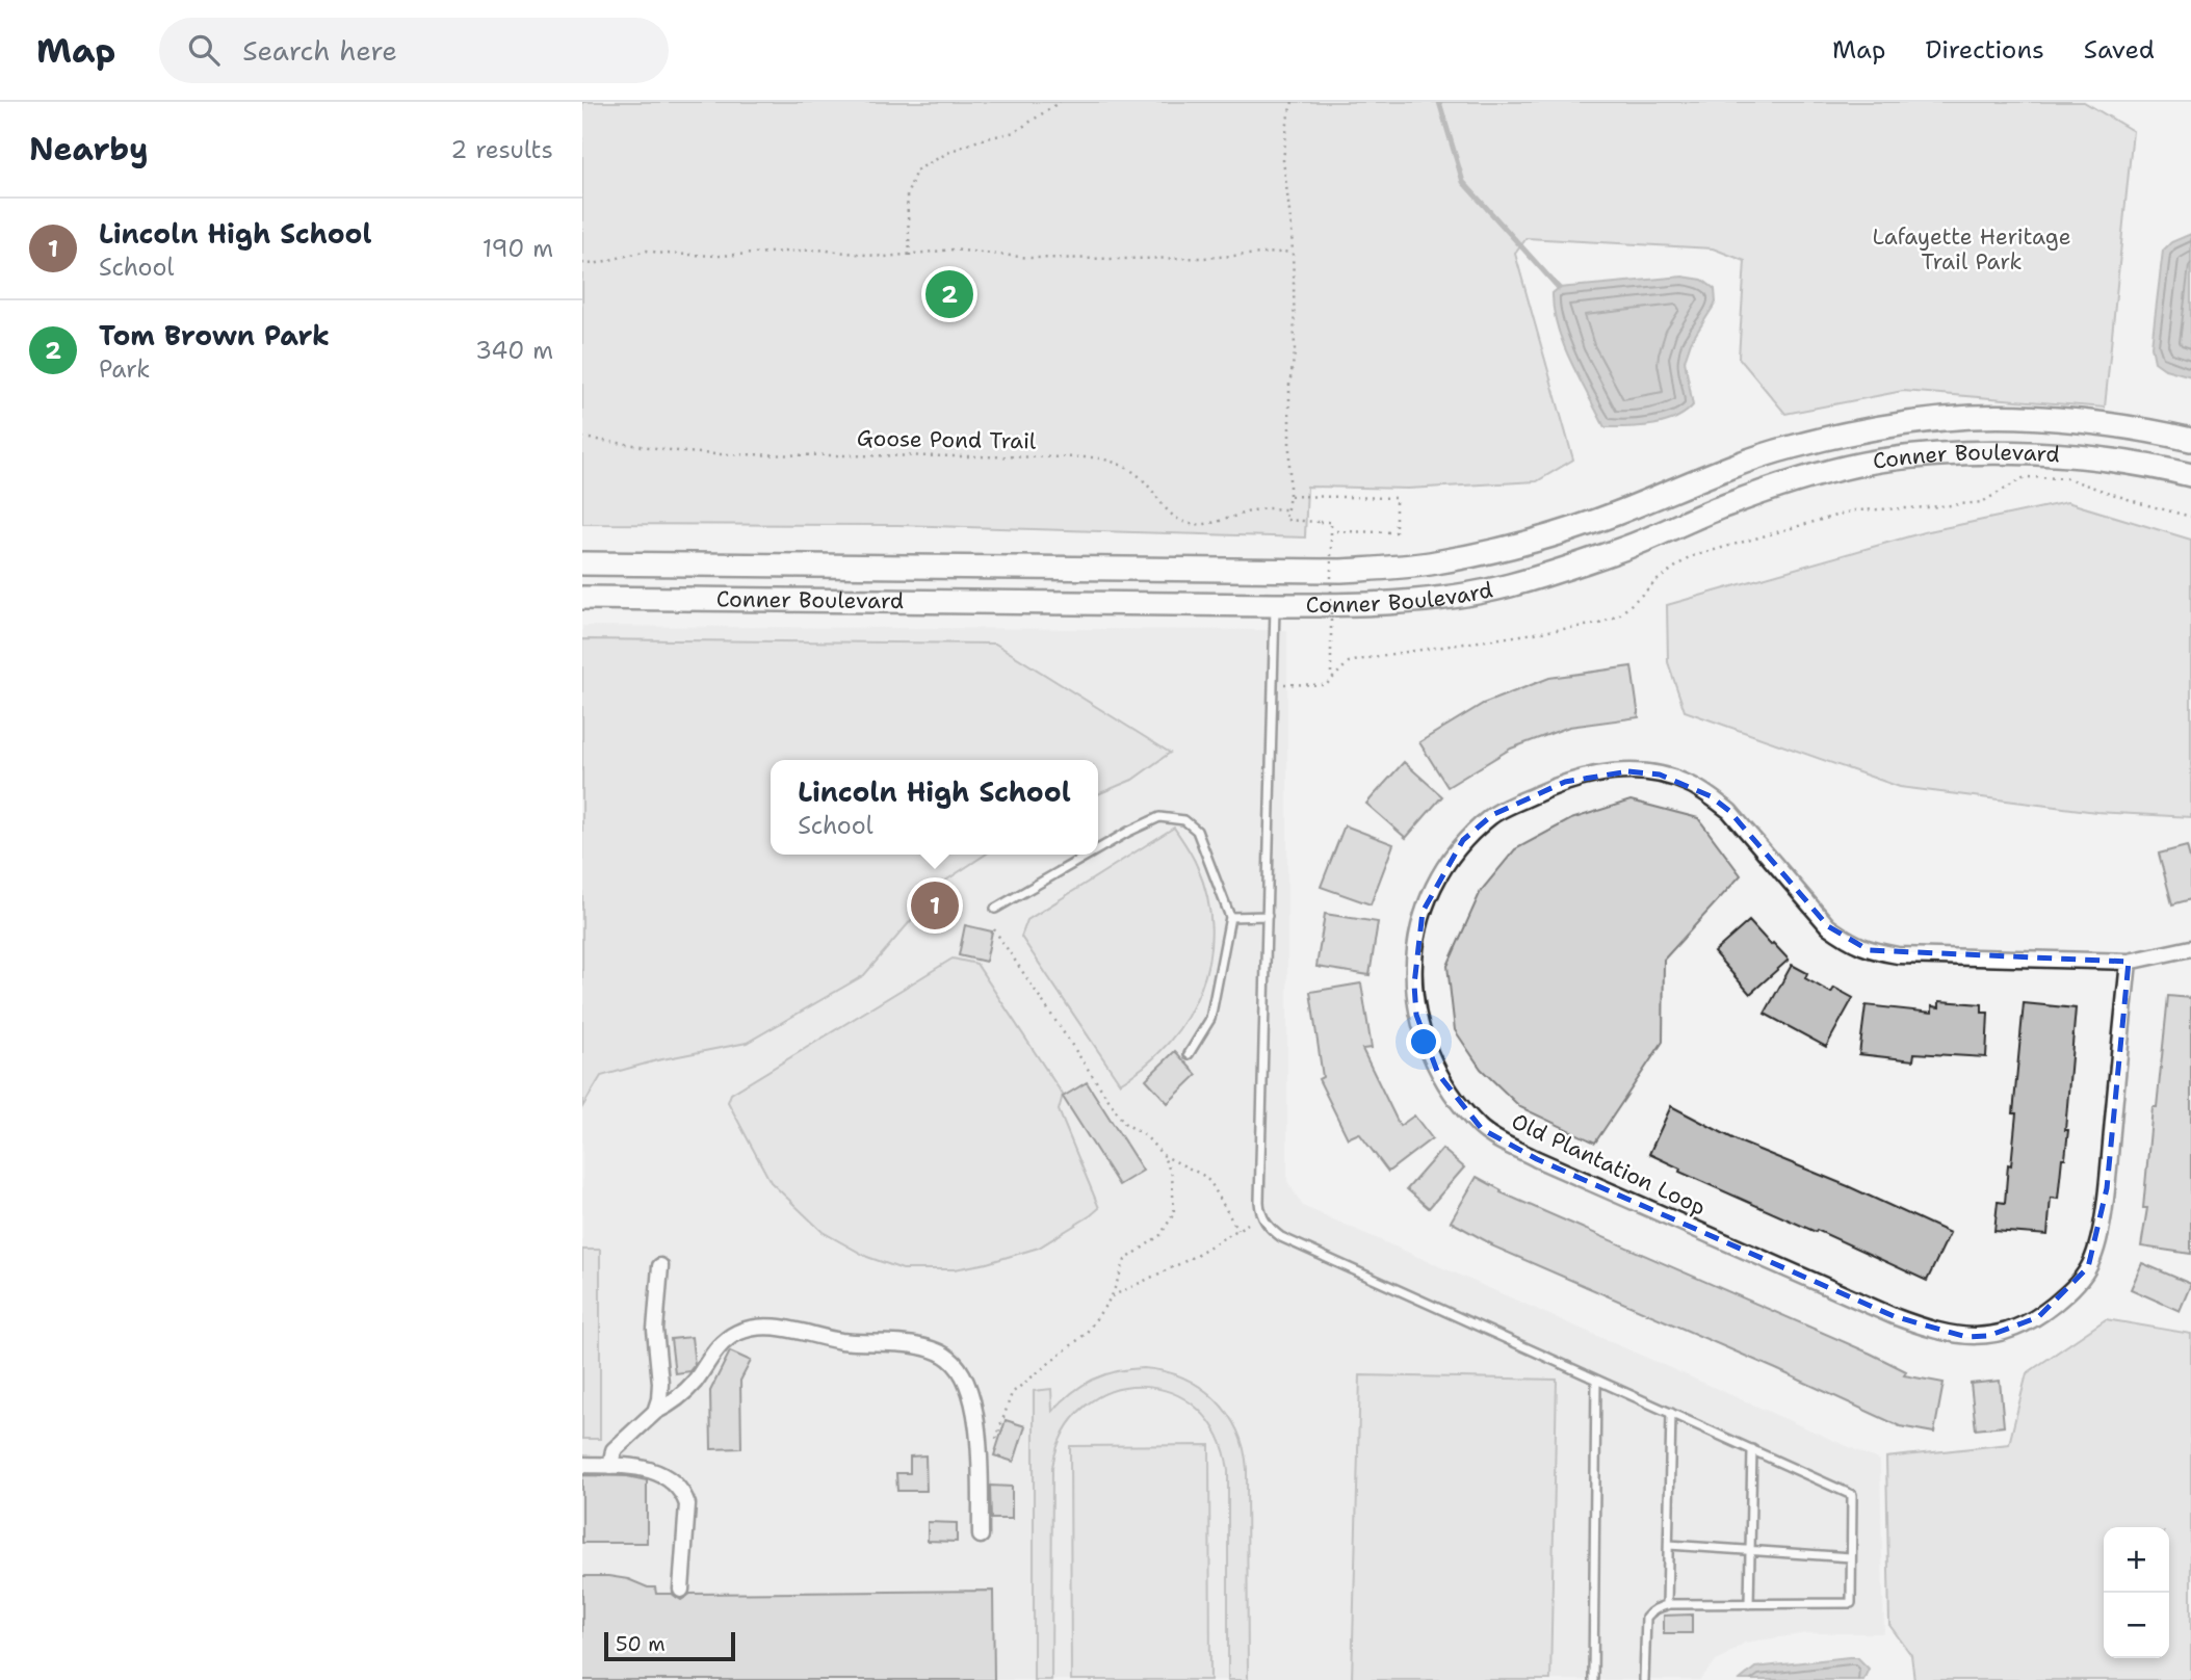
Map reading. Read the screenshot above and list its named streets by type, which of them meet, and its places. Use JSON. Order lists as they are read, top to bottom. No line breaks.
{"streets":{"main road":["Conner Boulevard"],"street":["Old Plantation Loop"],"path":["Goose Pond Trail"]},"parks":["Lafayette Heritage Trail Park"],"scale_bar":"50 m","page":{"header":"Map","search":"Search here","nav":["Map","Directions","Saved"],"heading":["Nearby","2 results"],"list":[{"mark":"1","name":"Lincoln High School","note":"School","value":"190 m"},{"mark":"2","name":"Tom Brown Park","note":"Park","value":"340 m"}],"pins":["2","1"],"popup":["Lincoln High School","School"],"map_buttons":["+","−"],"scale":"50 m"}}
